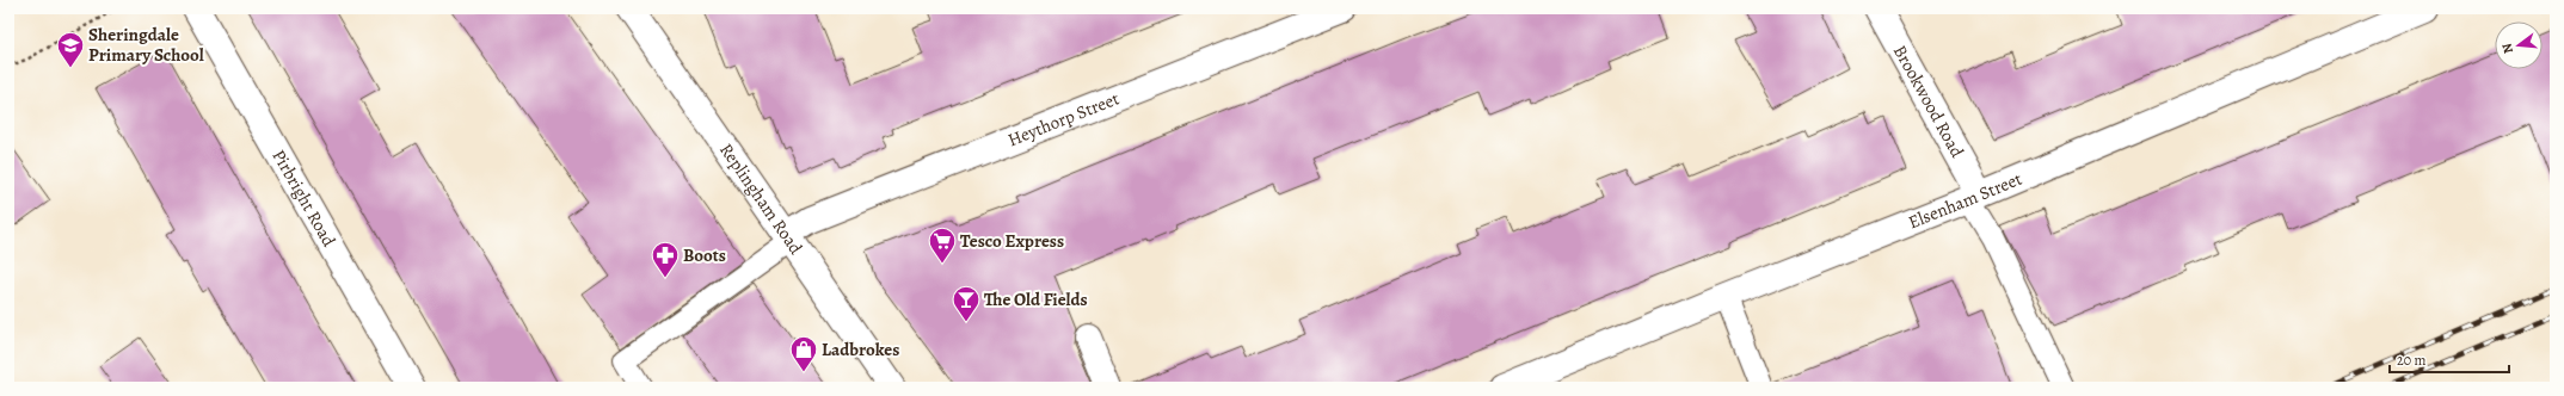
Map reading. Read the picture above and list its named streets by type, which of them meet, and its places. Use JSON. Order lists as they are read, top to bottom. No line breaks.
{"streets":{"street":["Brookwood Road","Heythorp Street","Pirbright Road","Replingham Road","Elsenham Street"]},"crossings":[["Brookwood Road","Elsenham Street"],["Heythorp Street","Replingham Road"]],"places":{"school or university":["Sheringdale Primary School"],"supermarket":["Tesco Express"],"pharmacy":["Boots"],"bar":["The Old Fields"],"shop":["Ladbrokes"]},"scale_bar":"20 m","north":"left"}
